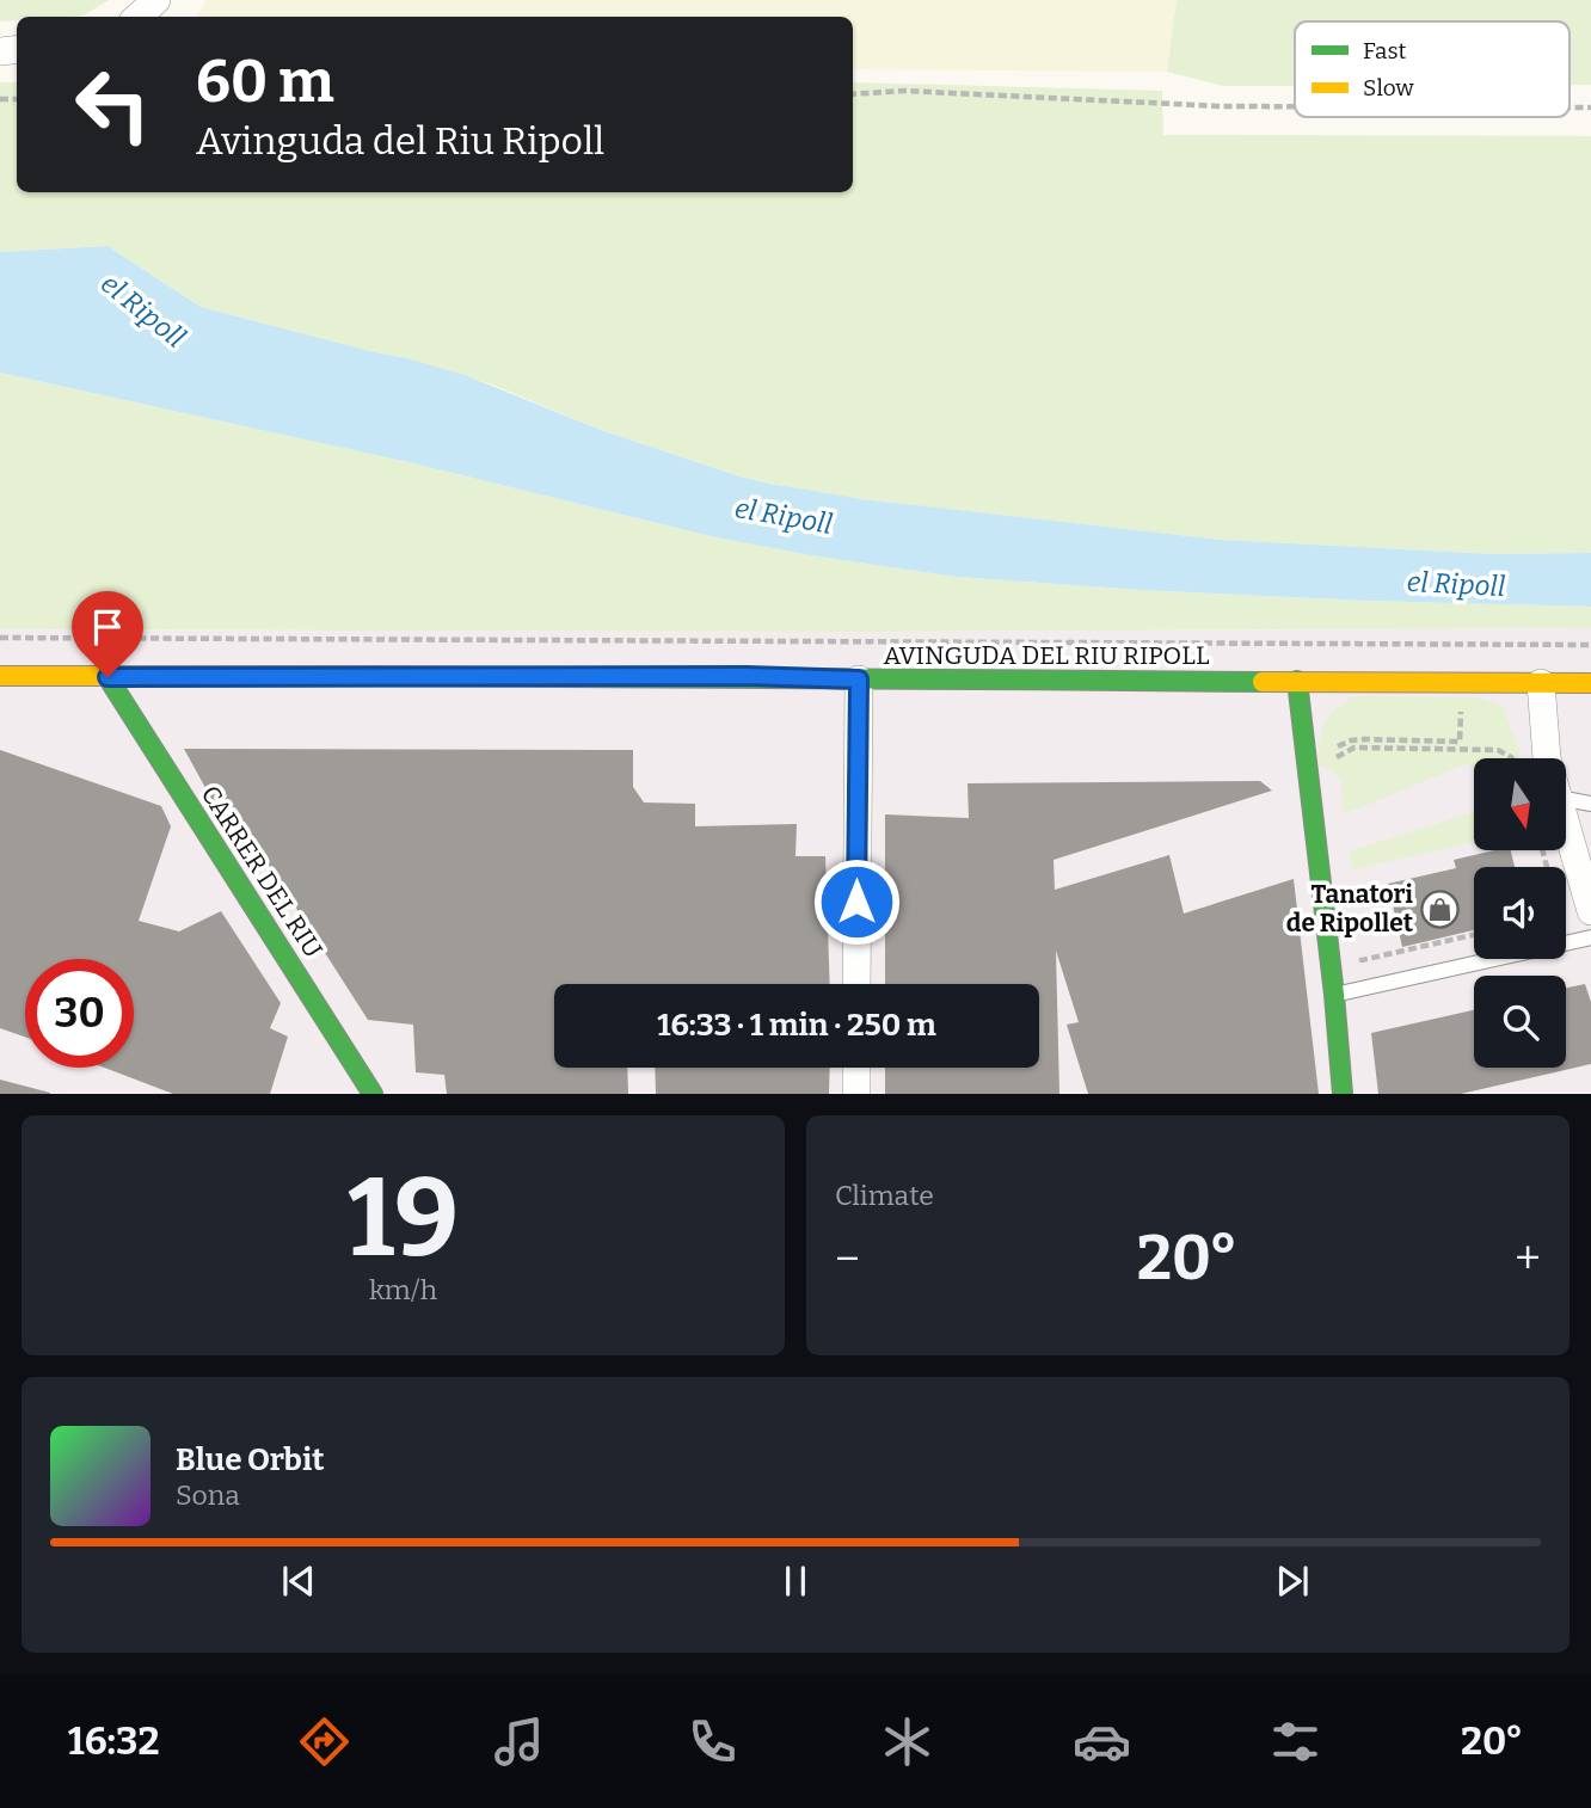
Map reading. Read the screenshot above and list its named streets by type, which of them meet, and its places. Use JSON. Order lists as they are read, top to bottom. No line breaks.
{"streets":{"street":["AVINGUDA DEL RIU RIPOLL","CARRER DEL RIU"]},"crossings":[["AVINGUDA DEL RIU RIPOLL","CARRER DEL RIU"]],"water":["el Ripoll"],"places":{"shop":["Tanatori de Ripollet"]},"legend":["Fast","Slow"],"north":"bottom","page":{"turn":["60 m","Avinguda del Riu Ripoll"],"limit":"30","trip":"16:33 · 1 min · 250 m","tile":[["19","km/h"],"Climate"],"heat":["−","20°","+"],"song":["Blue Orbit","Sona"],"tabs":["16:32","20°"]}}
